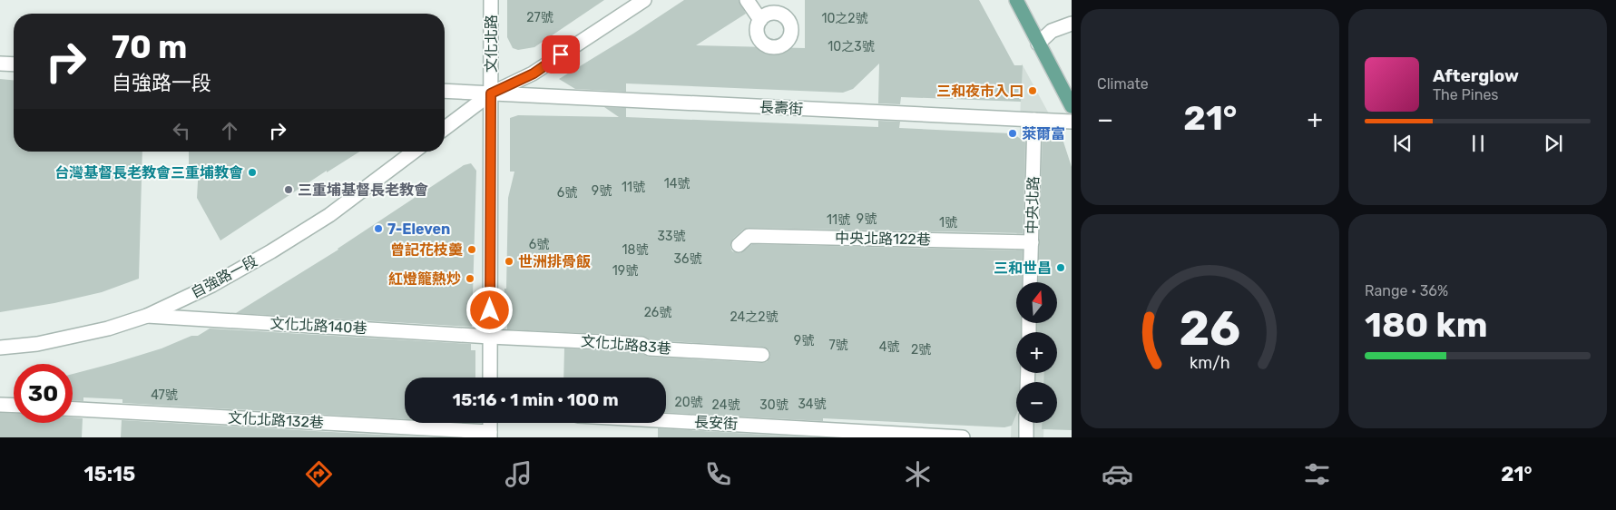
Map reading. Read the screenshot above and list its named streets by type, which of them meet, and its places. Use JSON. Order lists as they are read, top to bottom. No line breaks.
{"streets":{"street":["文化北路","長壽街","中央北路","中央北路122巷","自強路一段","文化北路140巷","文化北路83巷","文化北路132巷","長安街"]},"crossings":[["文化北路","長壽街"],["文化北路","文化北路140巷"],["文化北路","文化北路83巷"],["長壽街","中央北路"],["中央北路","中央北路122巷"],["自強路一段","文化北路140巷"],["文化北路140巷","文化北路83巷"]],"places":["三和夜市入口","萊爾富","台灣基督長老教會三重埔教會","三重埔基督長老教會","7-Eleven","曾記花枝羹","世洲排骨飯","三和世昌","紅燈籠熱炒"],"house_numbers":["27號","10之2號","10之3號","14號","11號","9號","6號","9號","11號","1號","33號","6號","18號","36號","19號","26號","24之2號","9號","7號","4號","2號","47號","20號","34號","24號","30號"],"north":"top","page":{"tile":["Climate",["Range · 36%","180 km"]],"turn":["70 m","自強路一段"],"song":["Afterglow","The Pines"],"heat":["−","21°","+"],"map_buttons":["+","−"],"limit":"30","trip":"15:16 · 1 min · 100 m","tabs":["15:15","21°"],"gauge":["26","km/h"]}}
